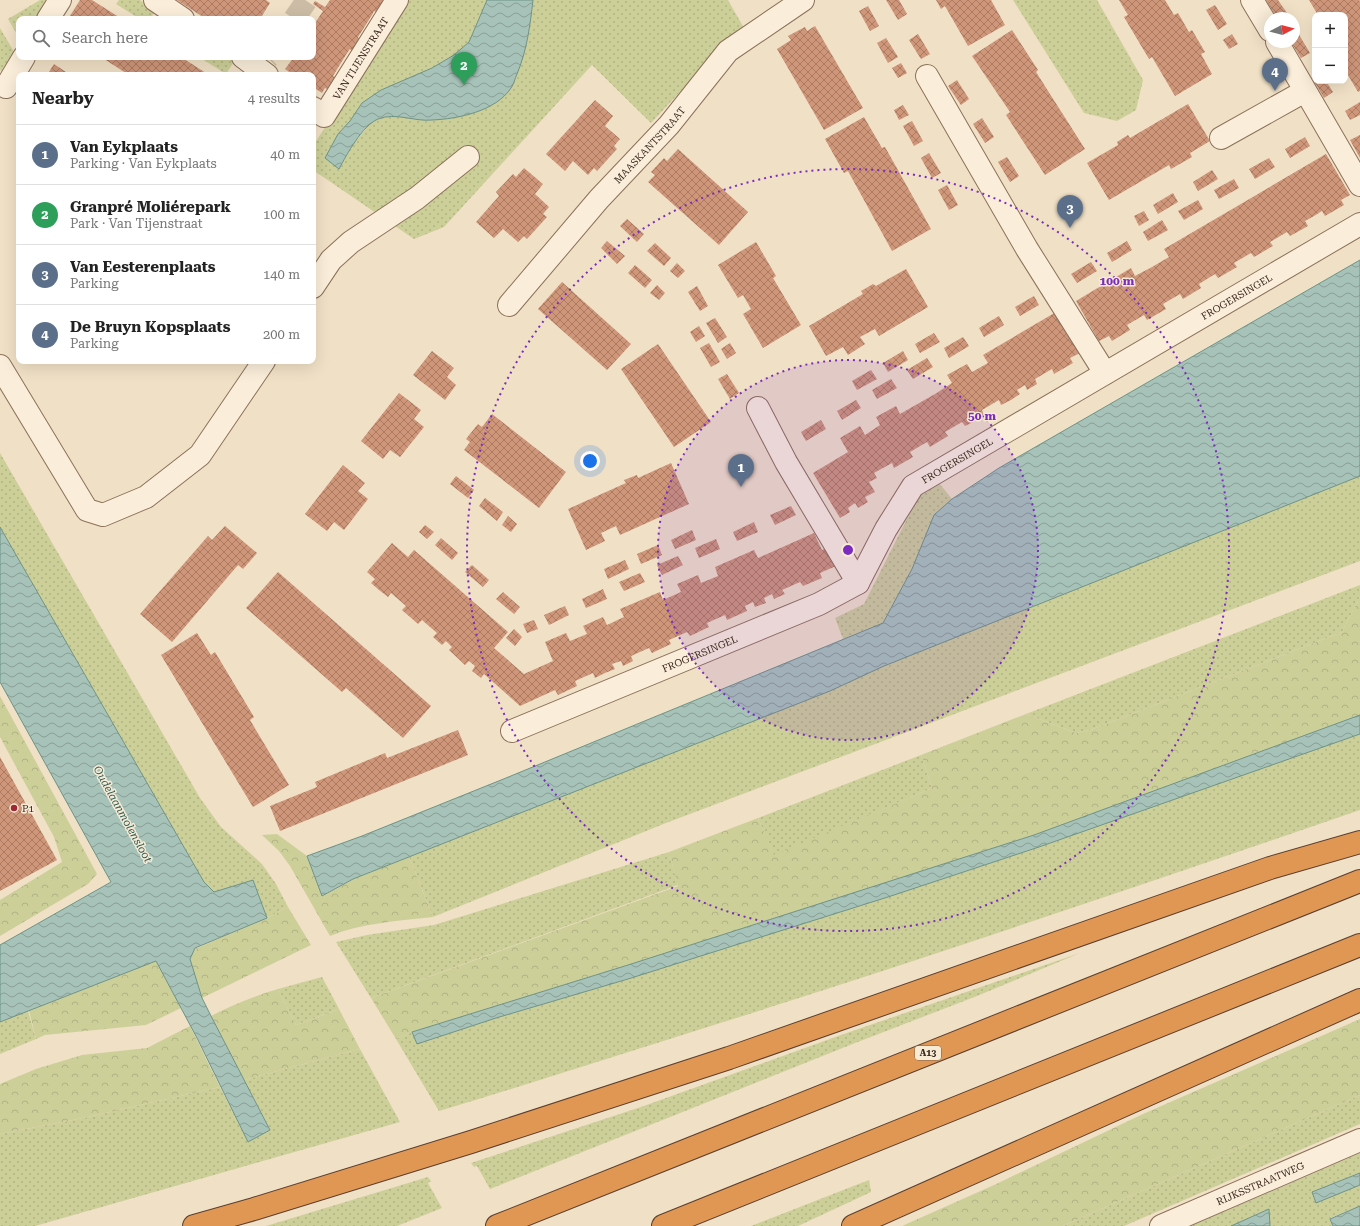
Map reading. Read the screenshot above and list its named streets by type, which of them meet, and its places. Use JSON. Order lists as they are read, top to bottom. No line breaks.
{"streets":{"highway":["A13"],"street":["VAN TIJENSTRAAT","MAASKANTSTRAAT","FROGERSINGEL","RIJKSSTRAATWEG"]},"water":["Oudelaanmolensloot"],"places":["P1"],"north":"right","page":{"map_buttons":["+","−"],"search":"Search here","pins":["2","4","3","1"],"heading":["Nearby","4 results"],"list":[{"mark":"1","name":"Van Eykplaats","note":"Parking · Van Eykplaats","value":"40 m"},{"mark":"2","name":"Granpré Moliérepark","note":"Park · Van Tijenstraat","value":"100 m"},{"mark":"3","name":"Van Eesterenplaats","note":"Parking","value":"140 m"},{"mark":"4","name":"De Bruyn Kopsplaats","note":"Parking","value":"200 m"}]},"rings":["100 m","50 m"]}
